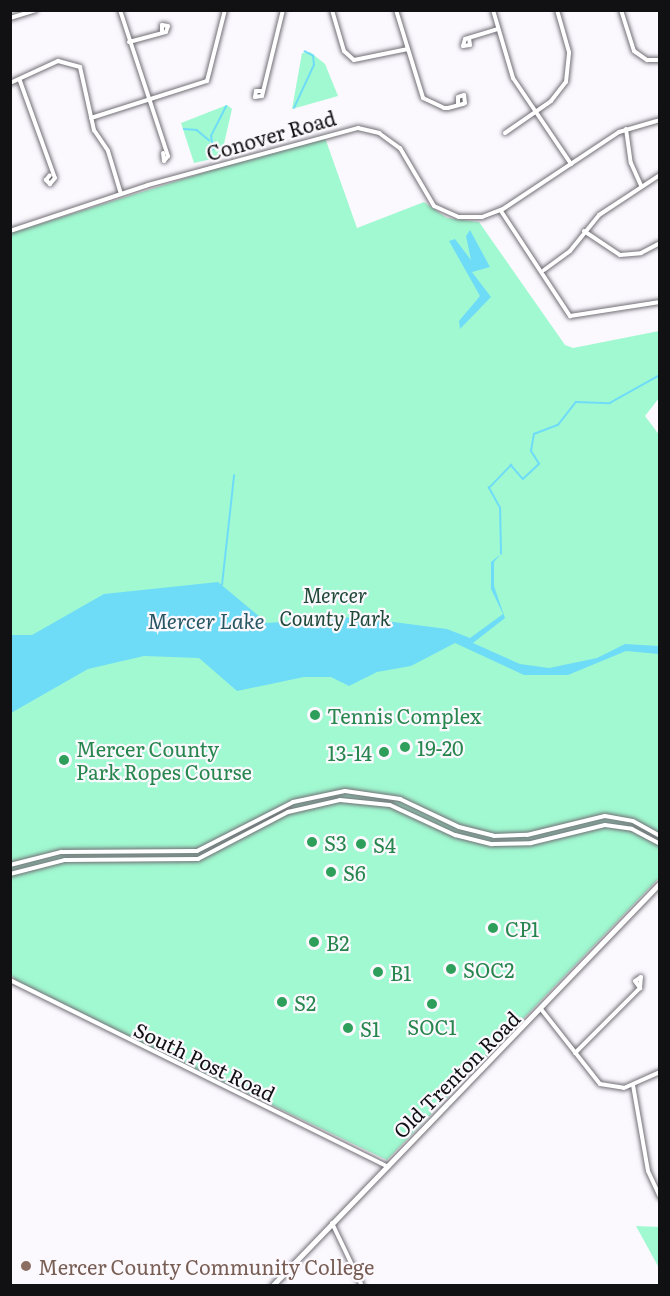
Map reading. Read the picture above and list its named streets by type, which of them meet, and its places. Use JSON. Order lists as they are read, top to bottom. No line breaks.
{"streets":{"main road":["Old Trenton Road"],"street":["Conover Road","South Post Road"]},"crossings":[["South Post Road","Old Trenton Road"]],"water":["Mercer Lake"],"parks":["Mercer County Park"],"places":["Tennis Complex","19-20","13-14","Mercer County Park Ropes Course","S3","S4","S6","CP1","B2","SOC2","B1","S2","SOC1","S1","Mercer County Community College"]}
